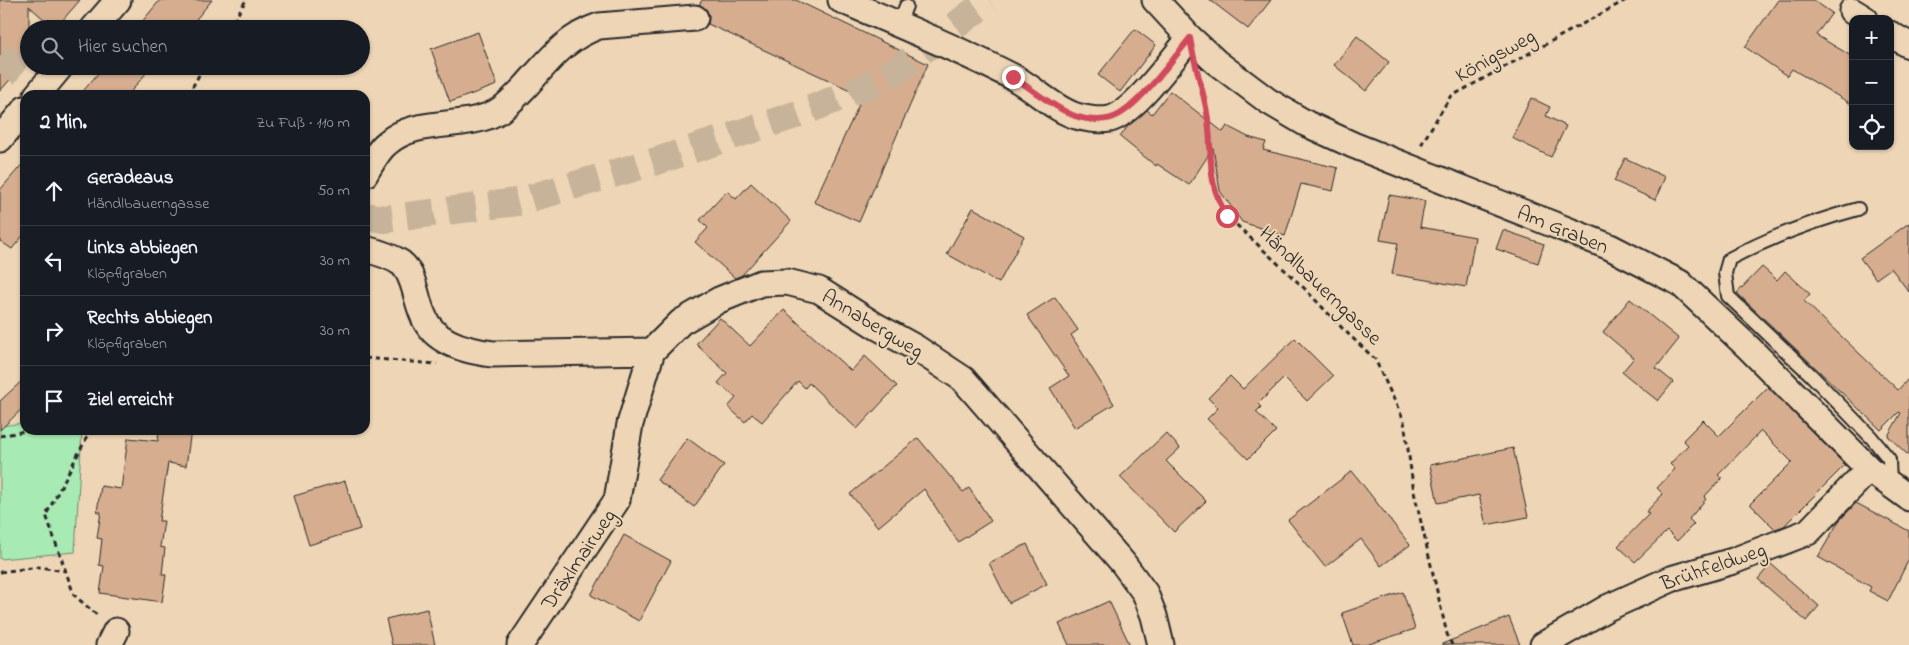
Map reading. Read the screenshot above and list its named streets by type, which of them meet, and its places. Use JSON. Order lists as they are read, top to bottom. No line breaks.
{"streets":{"street":["Am Graben","Annabergweg","Dräxlmairweg","Brühfeldweg"],"path":["Königsweg","Händlbauerngasse"]},"crossings":[["Königsweg","Am Graben"],["Am Graben","Händlbauerngasse"],["Am Graben","Brühfeldweg"],["Annabergweg","Dräxlmairweg"]],"page":{"map_buttons":["+","−"],"search":"Hier suchen","heading":["2 Min.","Zu Fuß · 110 m"],"list":[["Geradeaus","Händlbauerngasse","50 m"],["Links abbiegen","Klöpflgraben","30 m"],["Rechts abbiegen","Klöpflgraben","30 m"],"Ziel erreicht"]}}
